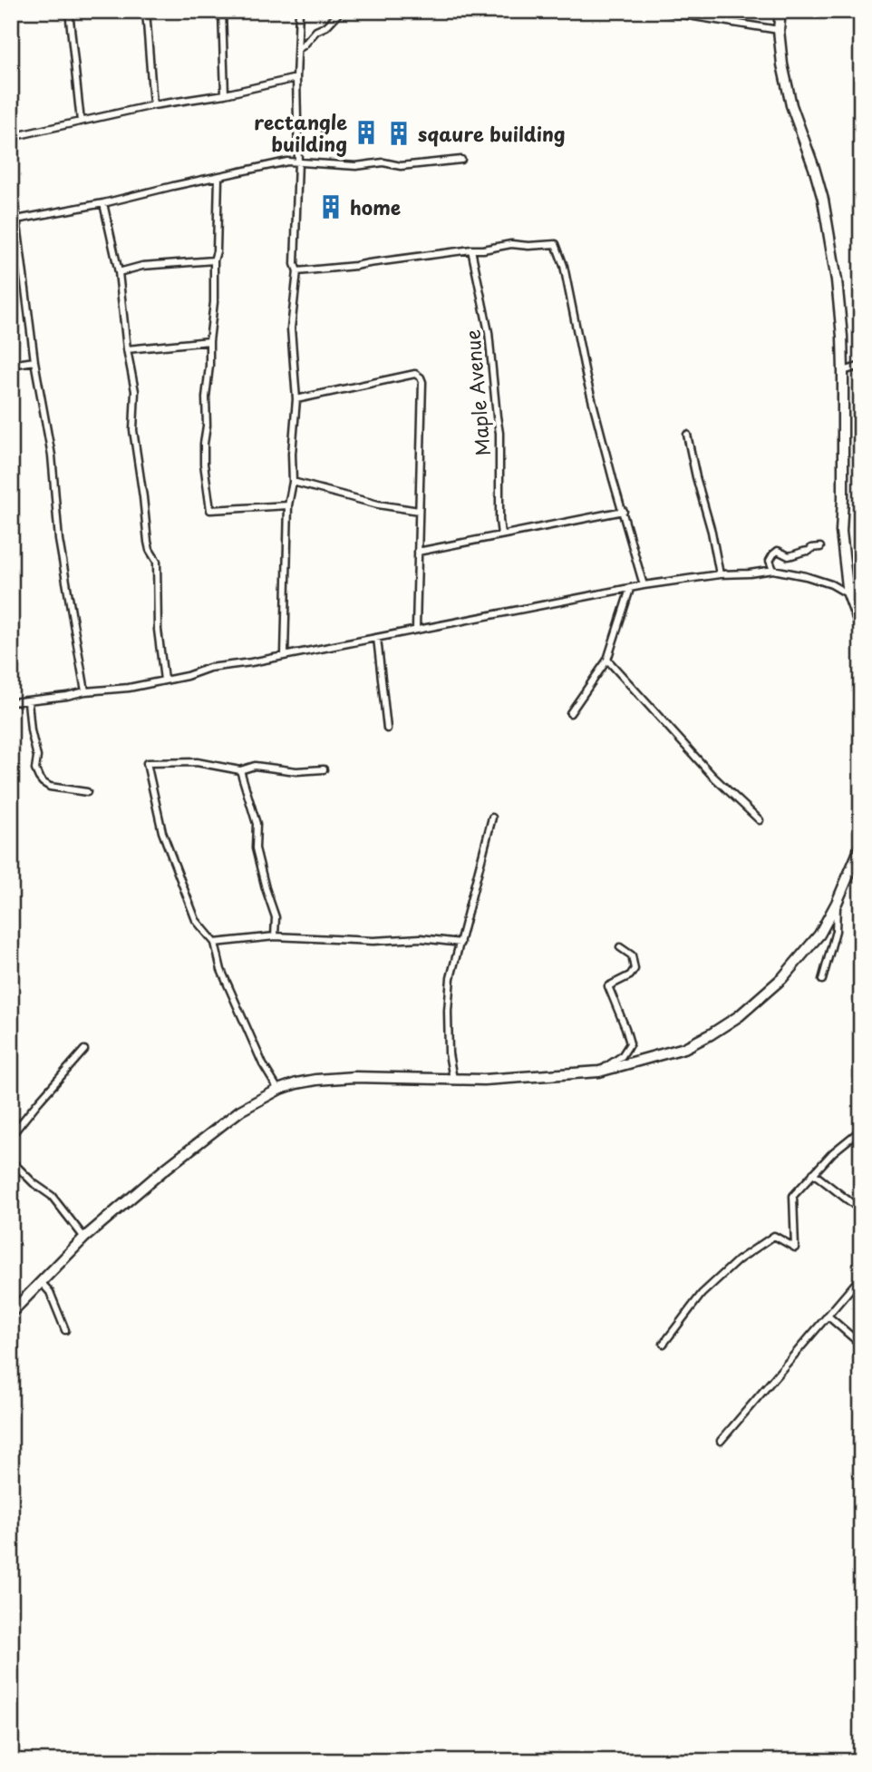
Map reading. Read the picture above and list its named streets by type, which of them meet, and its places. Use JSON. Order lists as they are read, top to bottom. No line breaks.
{"streets":{"street":["Maple Avenue"]},"places":{"building":["rectangle building","sqaure building","home"]}}
